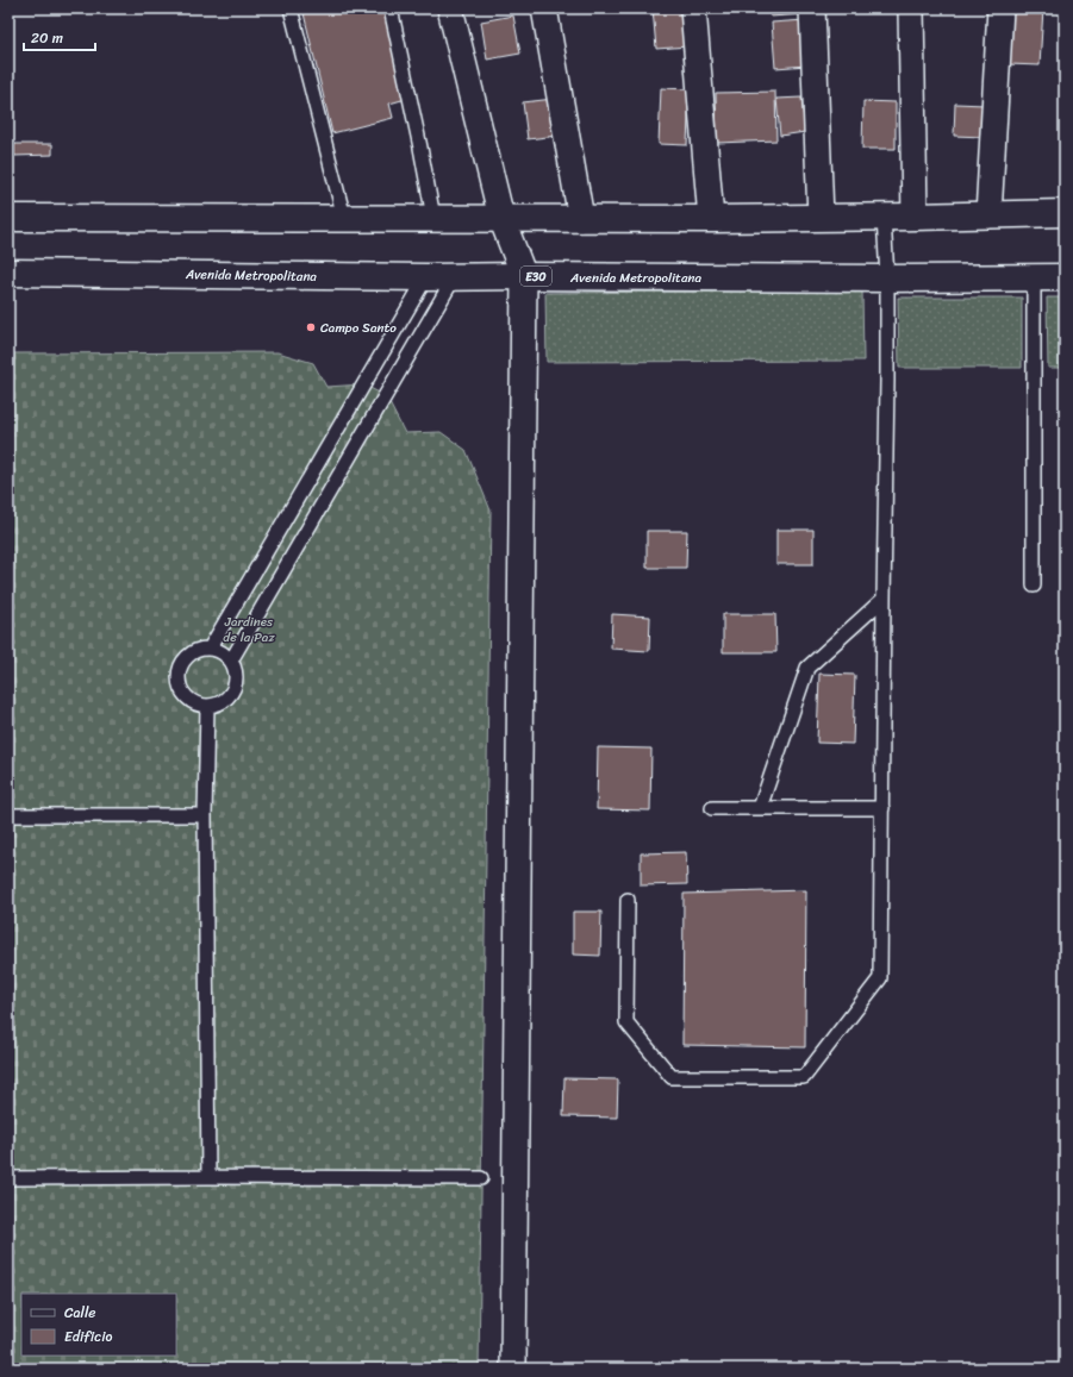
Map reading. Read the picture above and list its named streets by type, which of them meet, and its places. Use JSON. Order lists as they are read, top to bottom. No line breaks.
{"streets":{"highway":["Avenida Metropolitana","E30"]},"parks":["Jardines de la Paz"],"places":["Campo Santo"],"legend":["Calle","Edificio"],"scale_bar":"20 m"}
